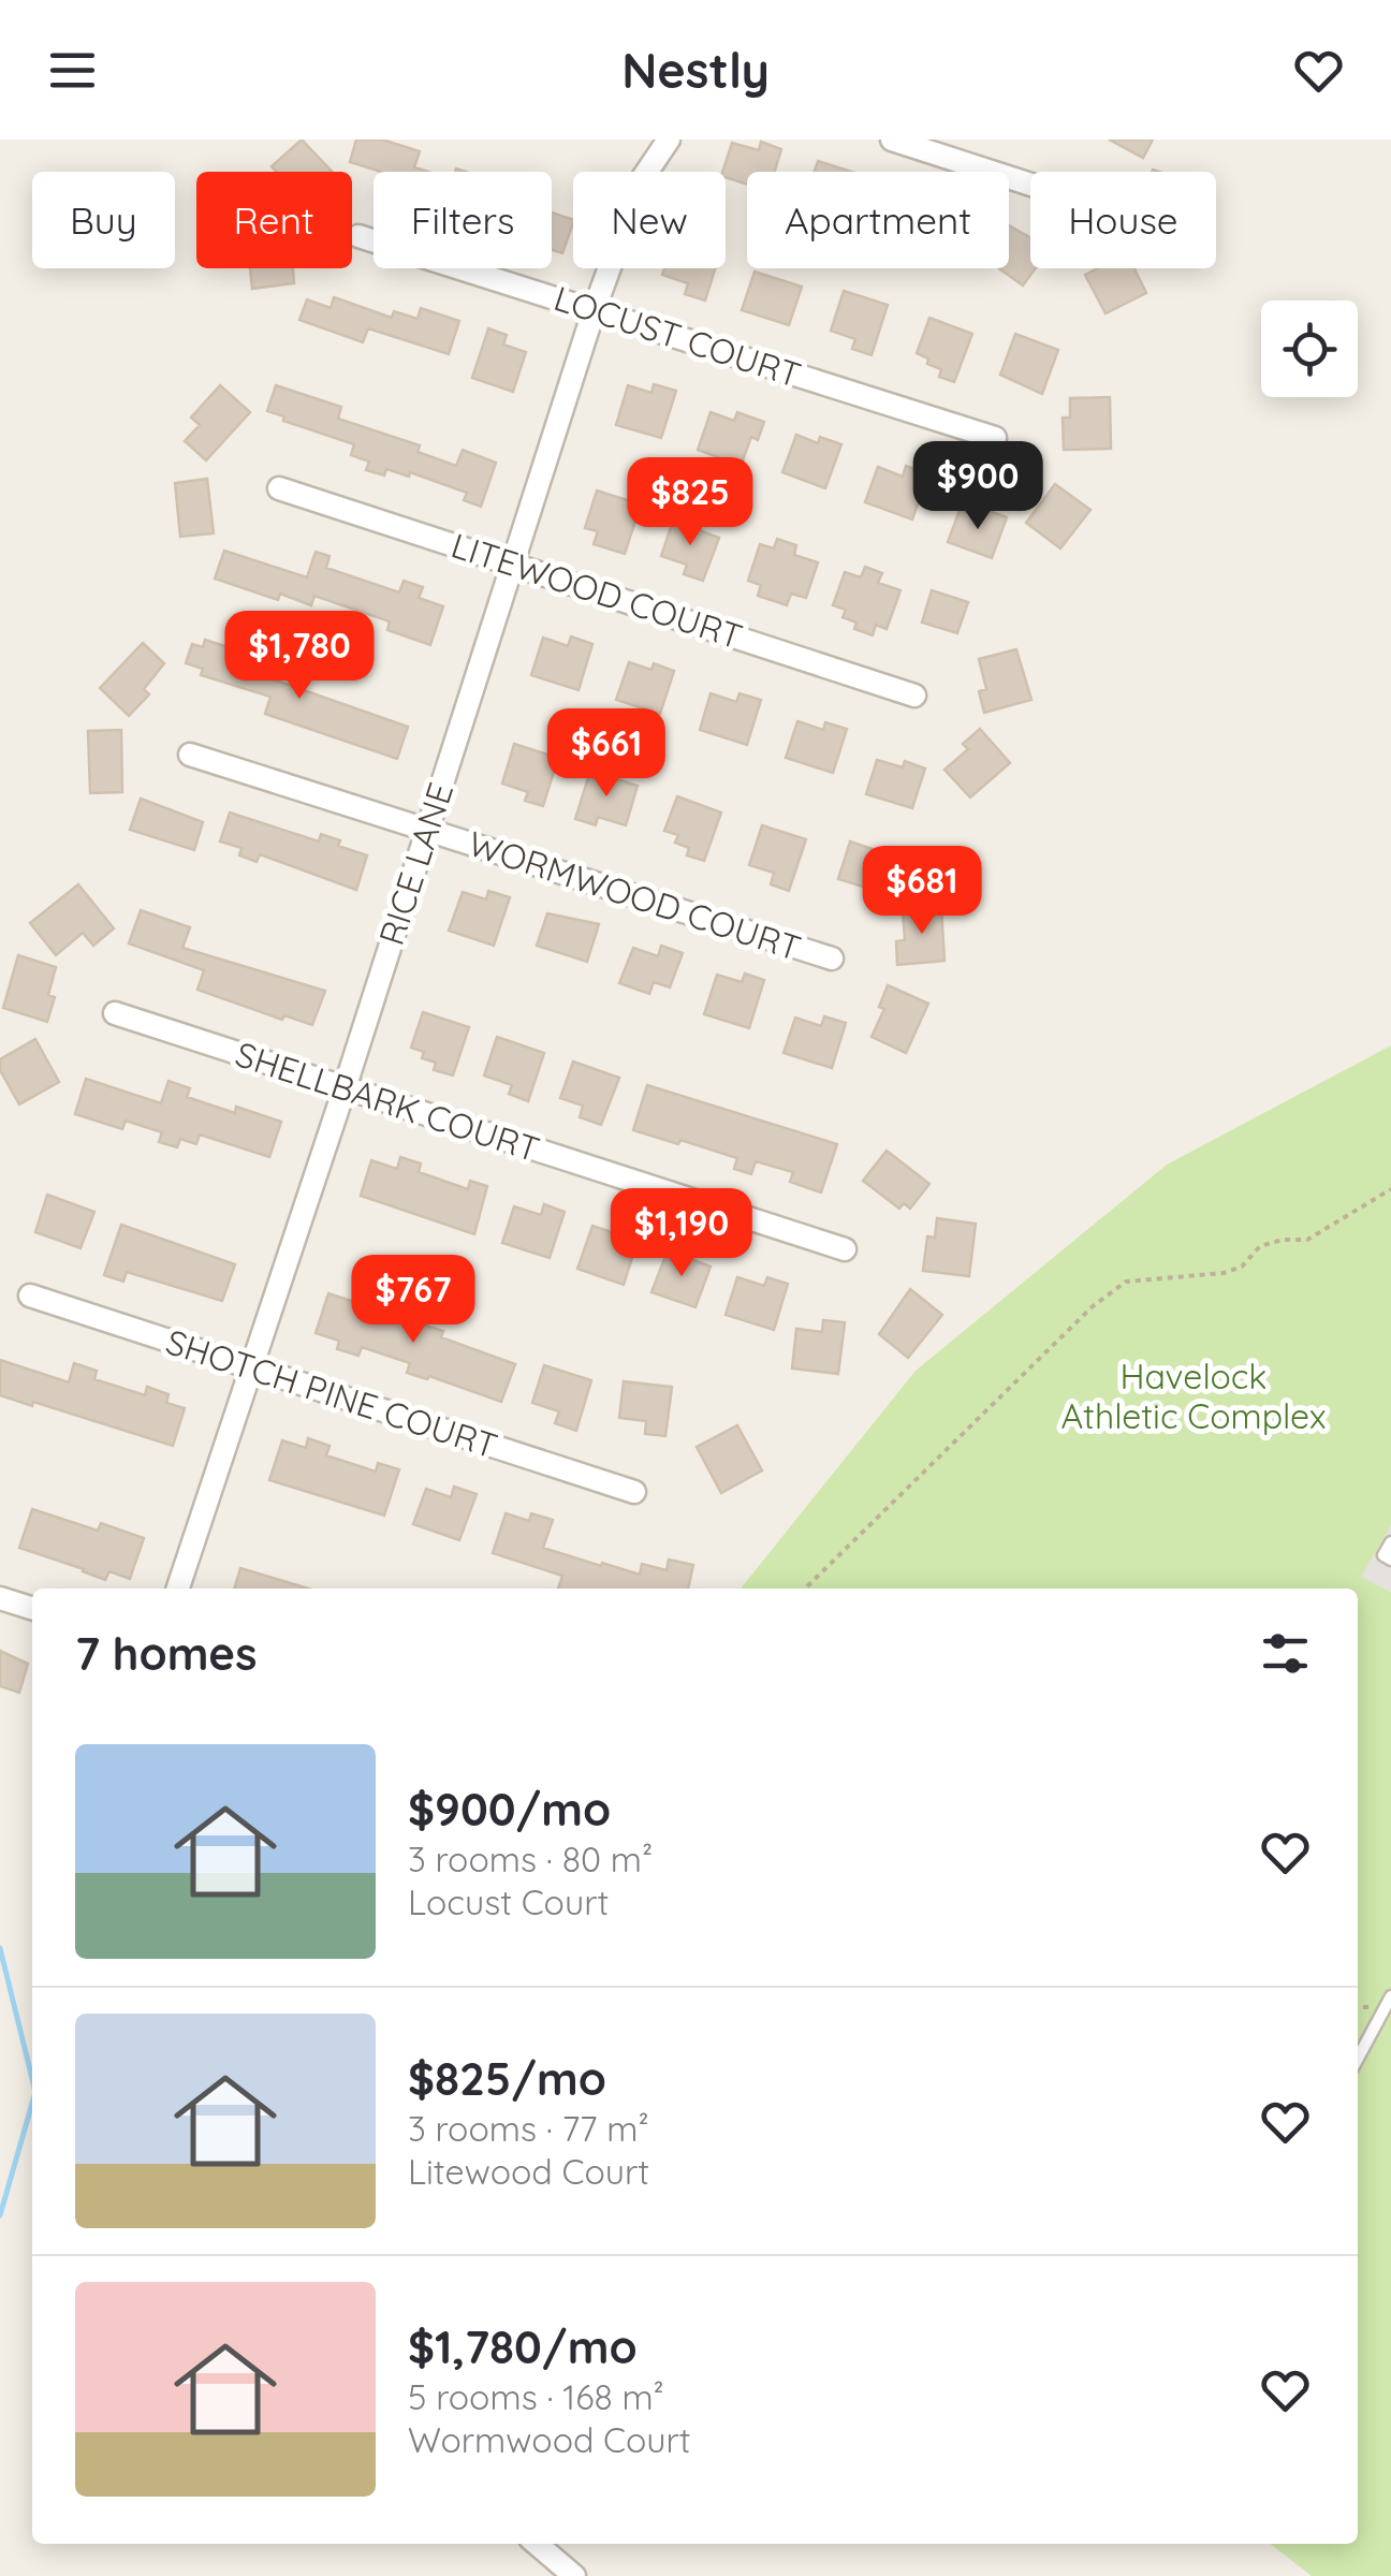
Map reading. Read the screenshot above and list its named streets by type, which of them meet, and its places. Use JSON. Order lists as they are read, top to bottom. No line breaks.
{"streets":{"street":["LOCUST COURT","LITEWOOD COURT","RICE LANE","WORMWOOD COURT","SHELLBARK COURT","SHOTCH PINE COURT"]},"crossings":[["LOCUST COURT","RICE LANE"],["LITEWOOD COURT","RICE LANE"],["RICE LANE","WORMWOOD COURT"],["RICE LANE","SHELLBARK COURT"],["RICE LANE","SHOTCH PINE COURT"]],"parks":["Havelock Athletic Complex"],"page":{"header":"Nestly","chip":["Buy","Rent","Filters","New","Apartment","House"],"price":["$900","$825","$1,780","$661","$681","$1,190","$767"],"heading":"7 homes","list":[{"name":"$900/mo","note":"3 rooms · 80 m² · Locust Court"},{"name":"$825/mo","note":"3 rooms · 77 m² · Litewood Court"},{"name":"$1,780/mo","note":"5 rooms · 168 m² · Wormwood Court"}]}}
